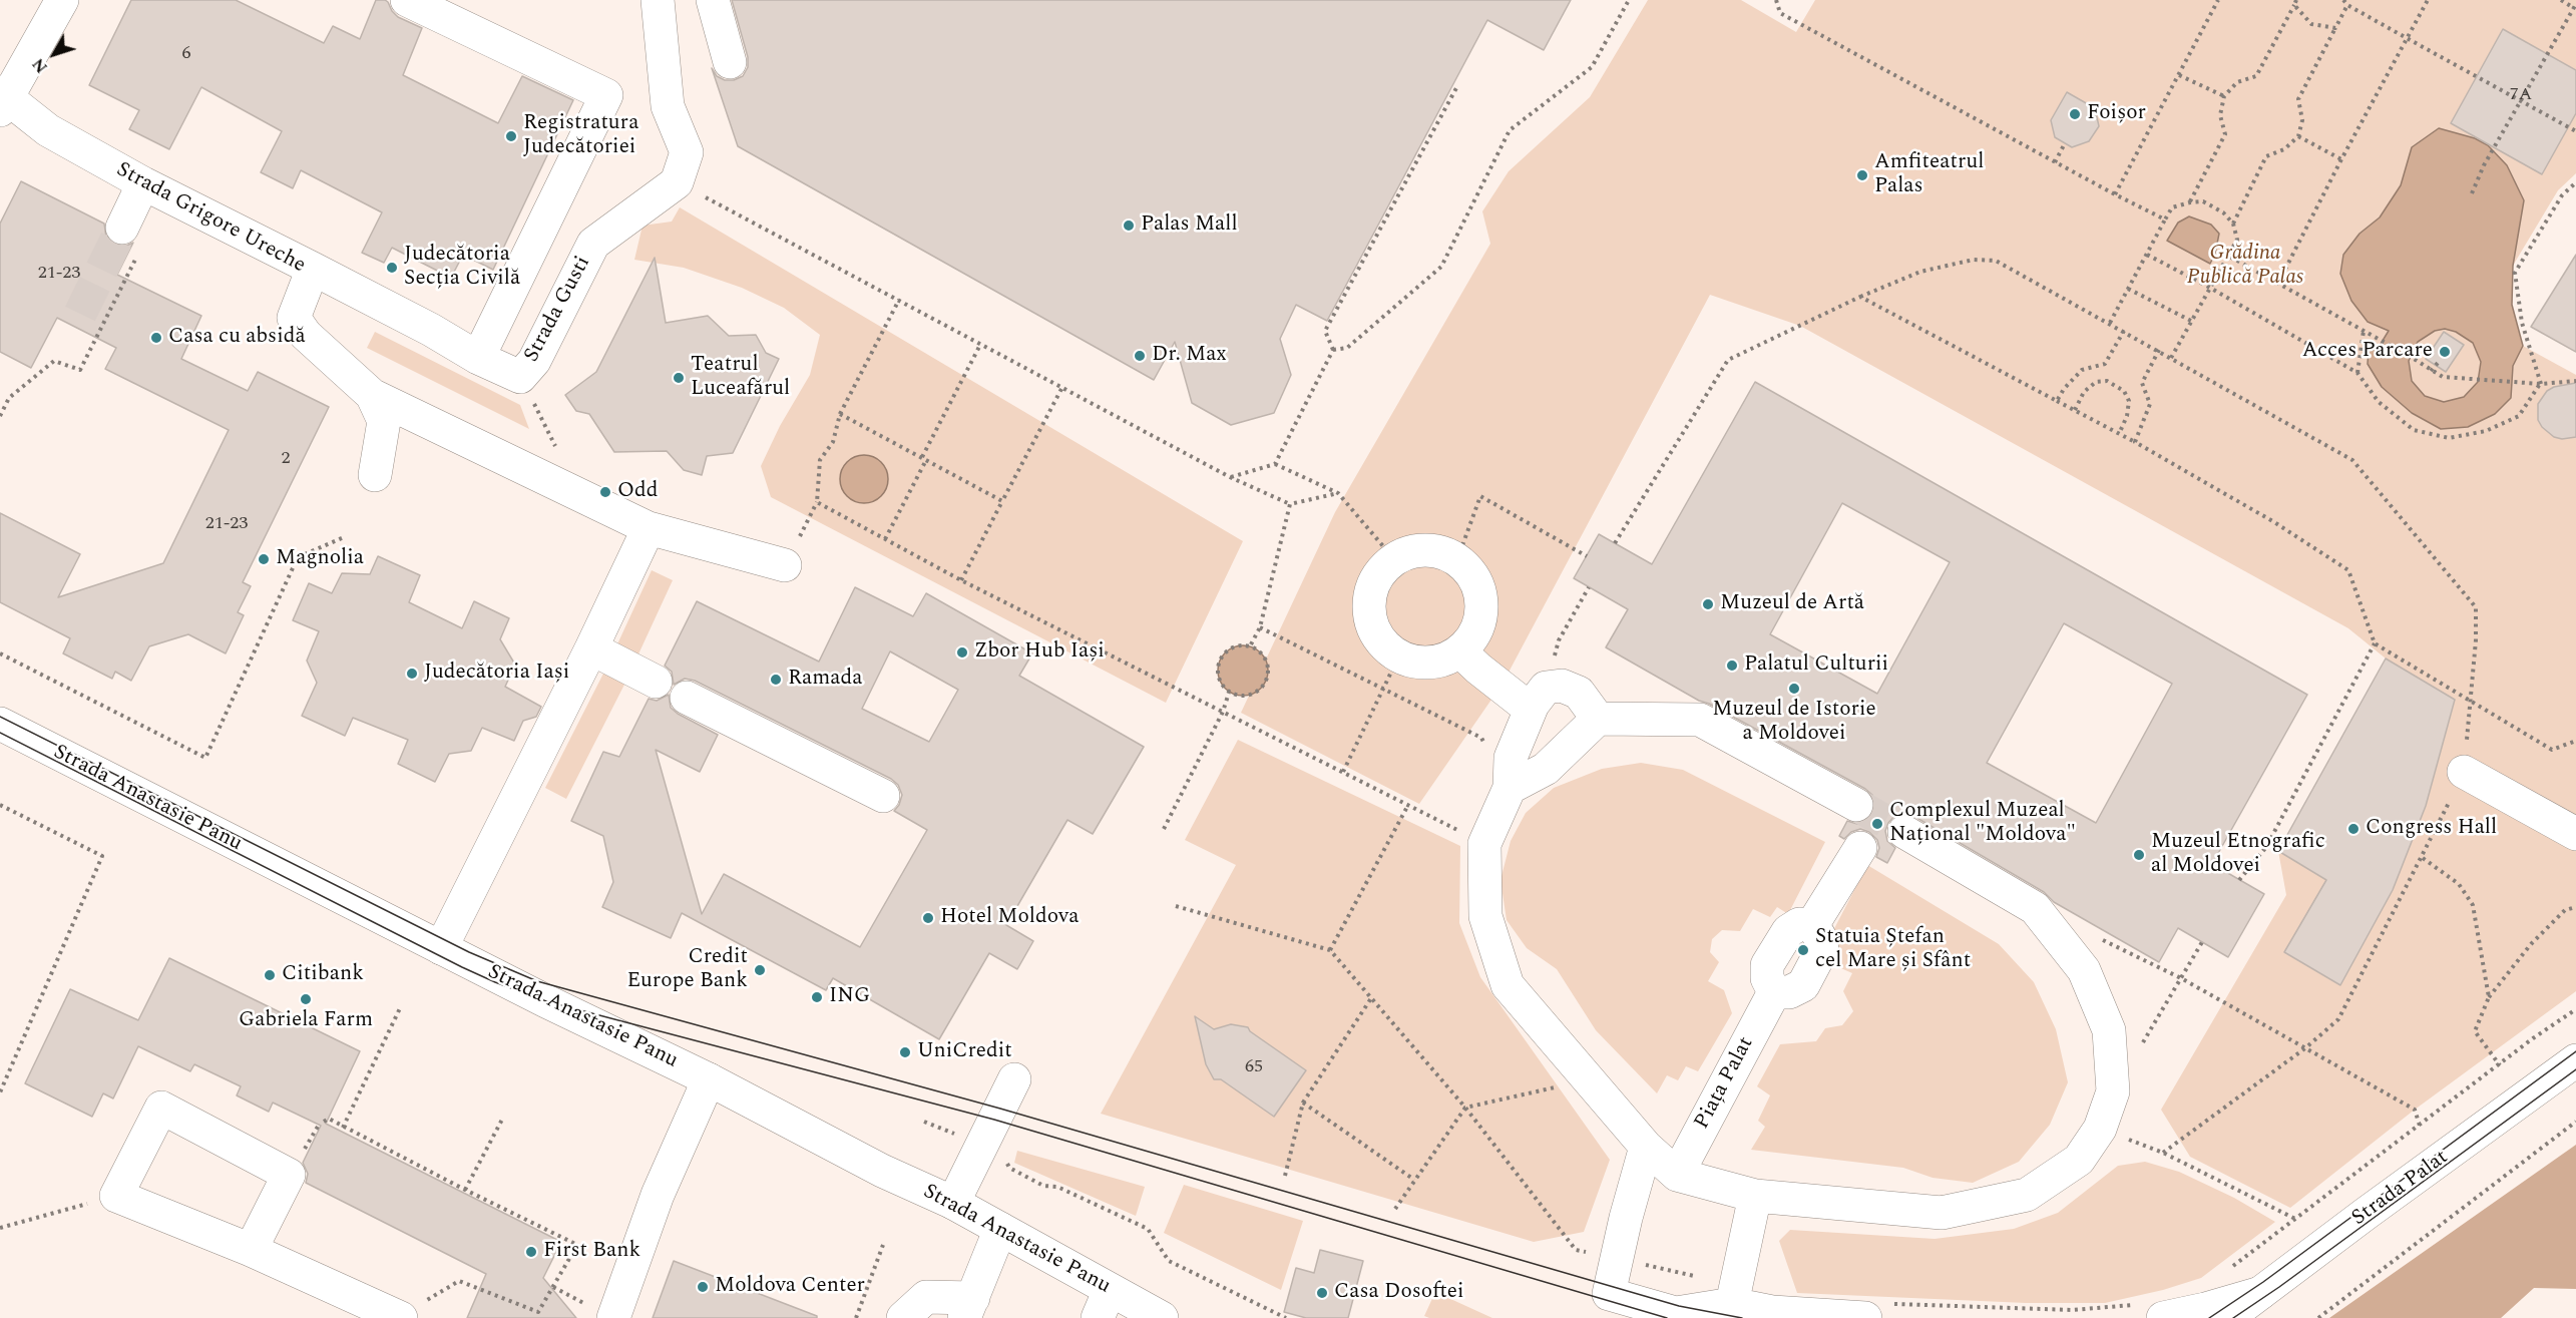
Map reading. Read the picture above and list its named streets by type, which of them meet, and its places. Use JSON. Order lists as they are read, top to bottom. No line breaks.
{"streets":{"main road":["Strada Grigore Ureche","Strada Gusti","Strada Anastasie Panu","Piața Palat","Strada Palat"]},"parks":["Grădina Publică Palas"],"places":["Foișor","Registratura Judecătoriei","Amfiteatrul Palas","Palas Mall","Judecătoria Secția Civilă","Casa cu absidă","Acces Parcare","Dr. Max","Teatrul Luceafărul","Odd","Magnolia","Muzeul de Artă","Zbor Hub Iași","Palatul Culturii","Judecătoria Iași","Ramada","Muzeul de Istorie a Moldovei","Complexul Muzeal Național \"Moldova\"","Congress Hall","Muzeul Etnografic al Moldovei","Hotel Moldova","Statuia Ștefan cel Mare și Sfânt","Credit Europe Bank","Citibank","ING","Gabriela Farm","UniCredit","First Bank","Moldova Center","Casa Dosoftei"],"house_numbers":["6","7A","21-23","2","21-23","65"],"north":"bottom left"}
